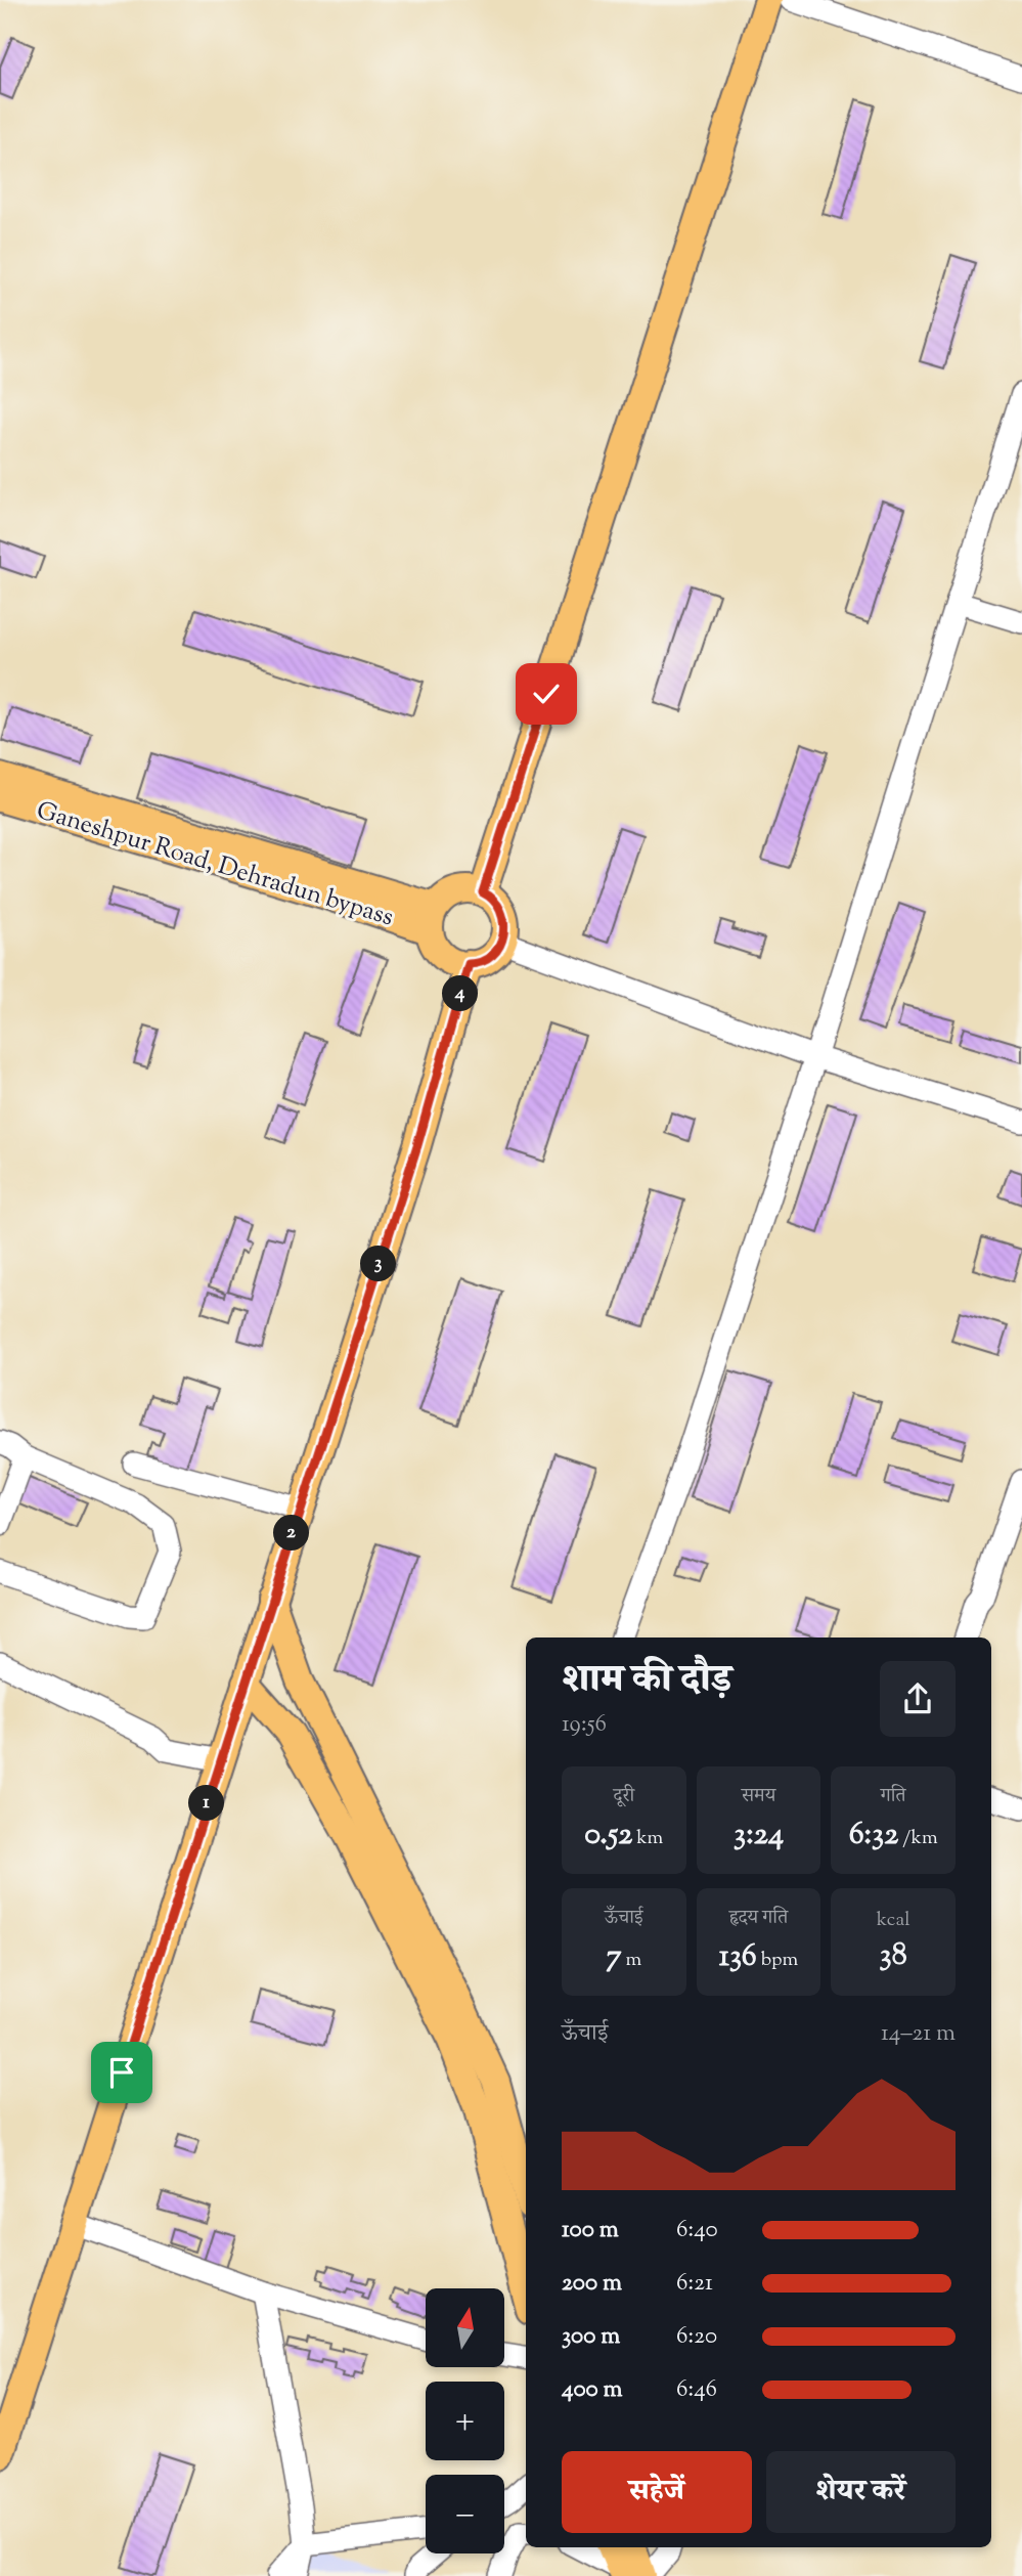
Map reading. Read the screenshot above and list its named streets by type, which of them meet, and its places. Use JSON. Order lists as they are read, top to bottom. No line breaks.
{"streets":{"main road":["Ganeshpur Road, Dehradun bypass"]},"north":"top","page":{"pins":["4","3","2","1"],"heading":["शाम की दौड़","19:56"],"stats":[["दूरी","0.52 km"],["समय","3:24"],["गति","6:32 /km"],["ऊँचाई","7 m"],["हृदय गति","136 bpm"],["kcal","38"]],"chart":["ऊँचाई","14–21 m"],"list":[{"name":"100 m","note":"6:40"},{"name":"200 m","note":"6:21"},{"name":"300 m","note":"6:20"},{"name":"400 m","note":"6:46"}],"map_buttons":["+","−"],"buttons":["सहेजें","शेयर करें"]}}
